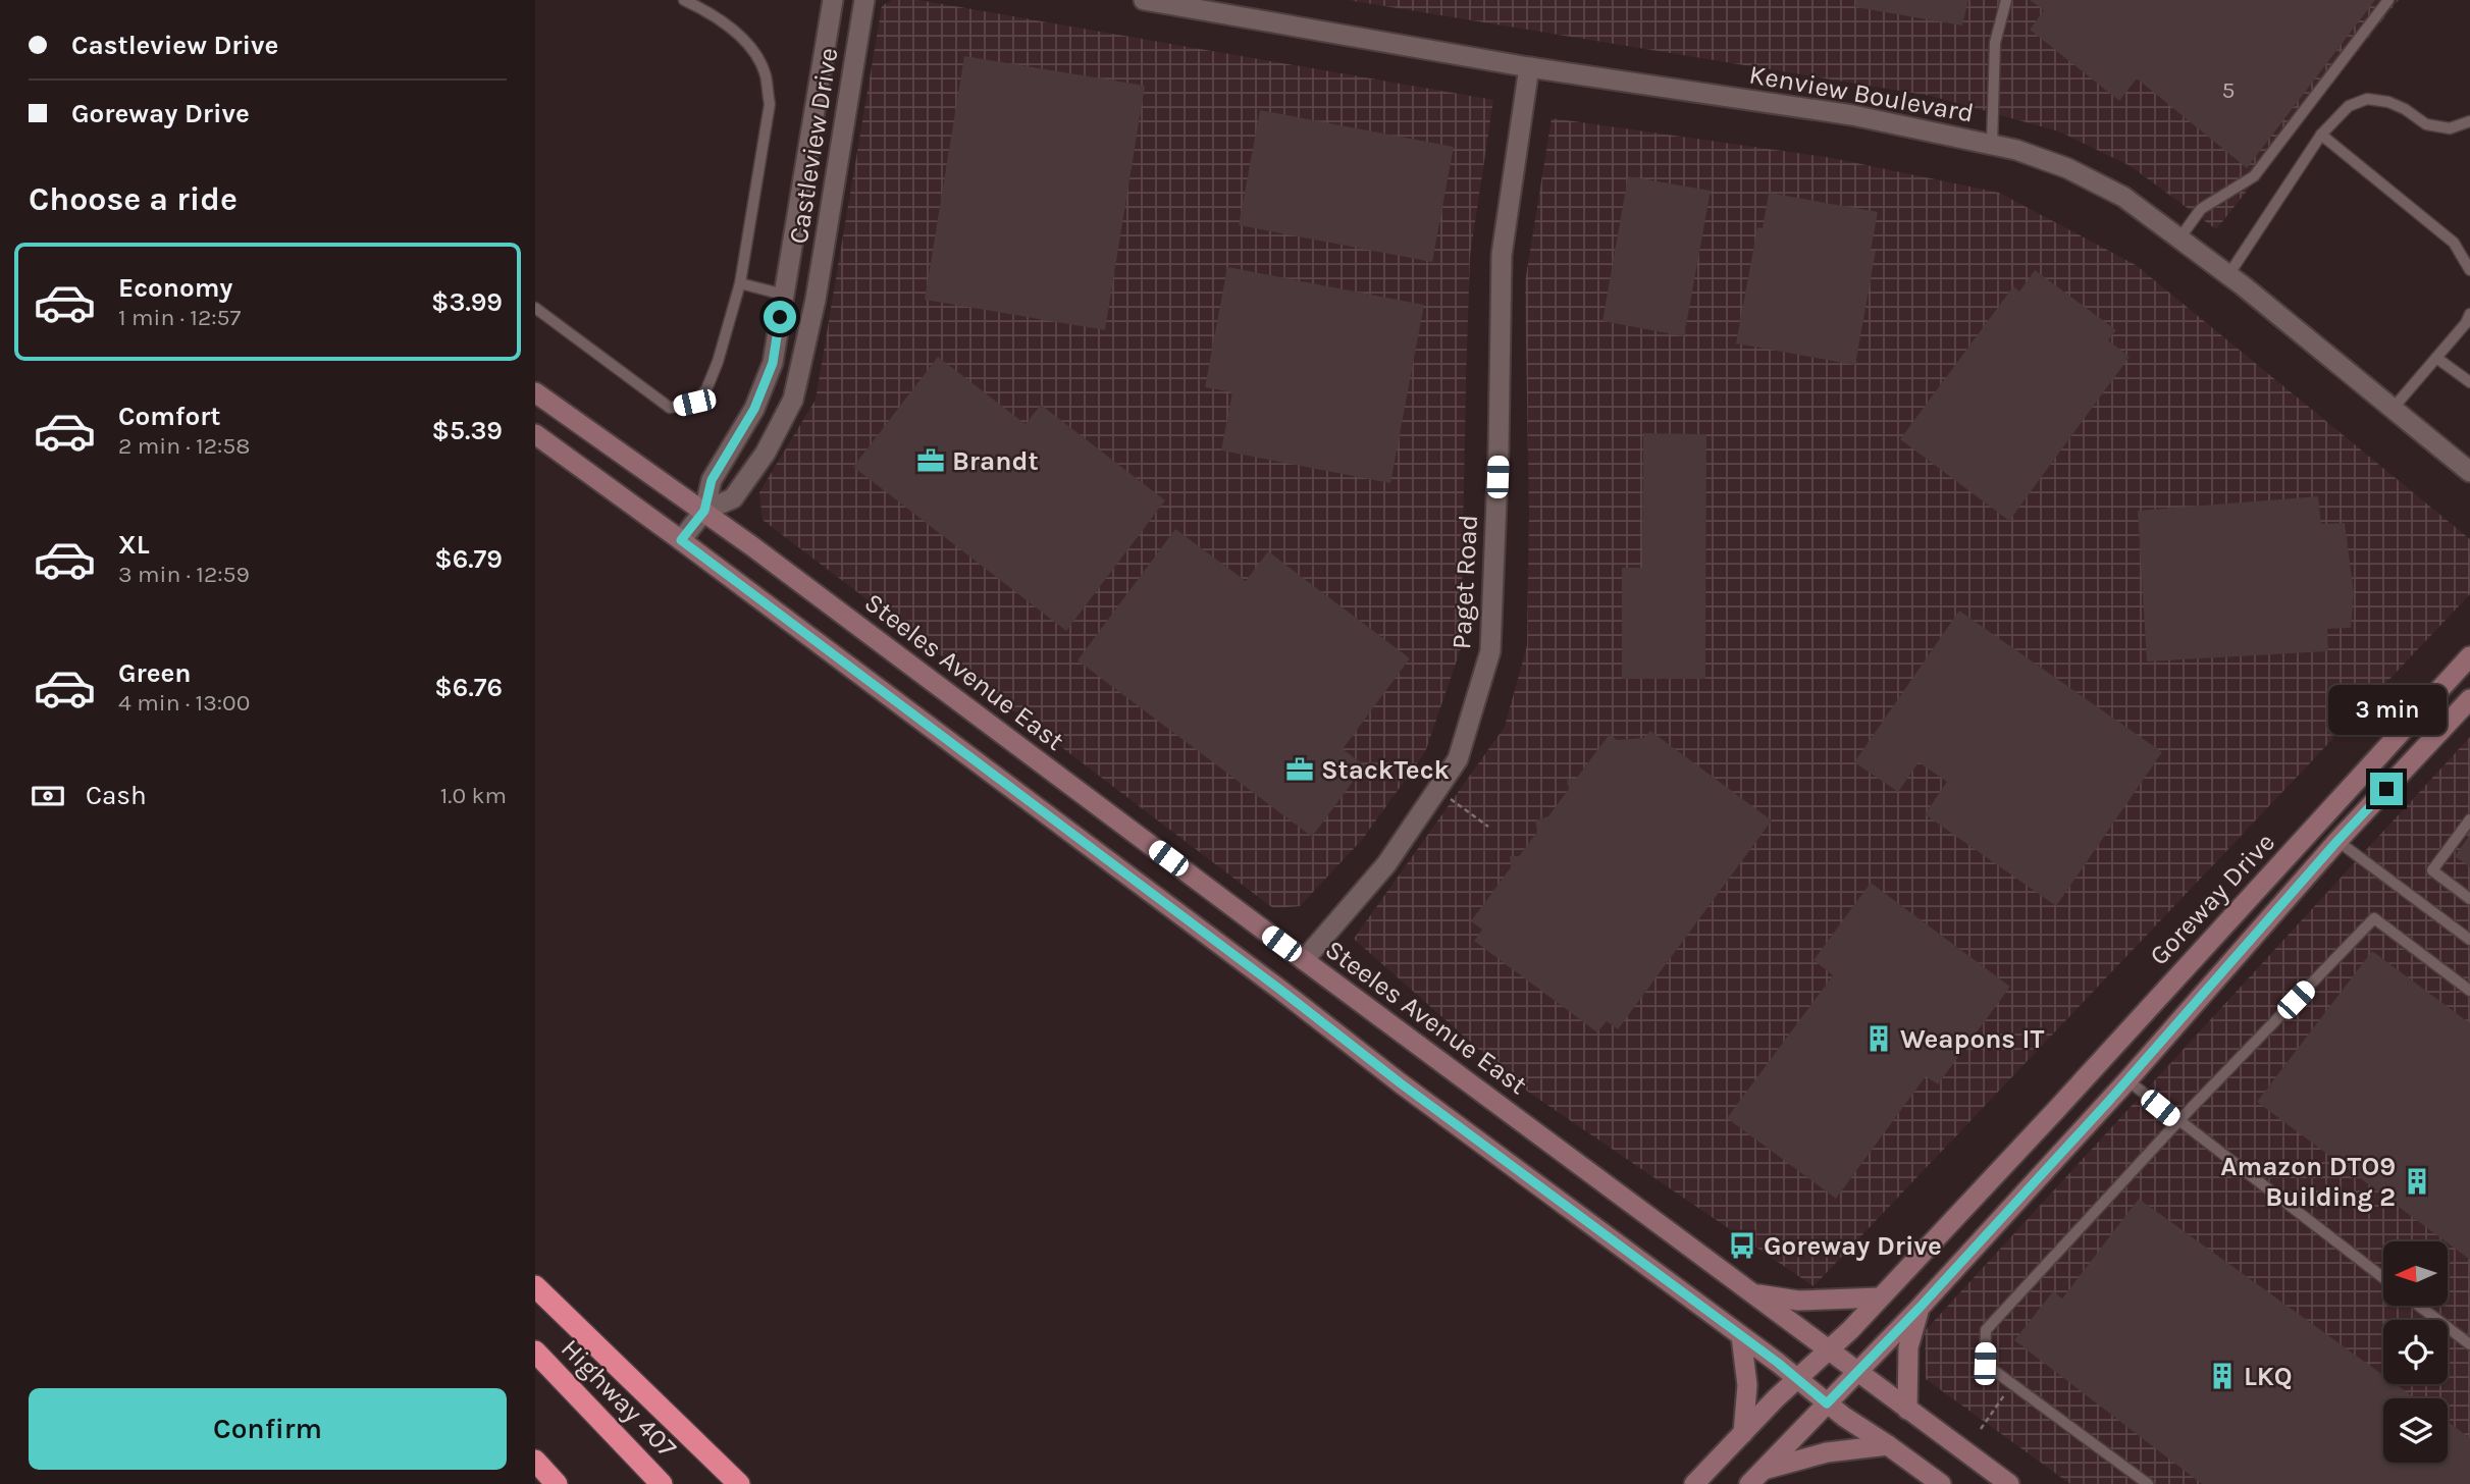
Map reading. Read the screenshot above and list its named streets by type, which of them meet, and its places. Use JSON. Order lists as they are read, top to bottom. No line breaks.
{"streets":{"highway":["Highway 407"],"main road":["Steeles Avenue East","Goreway Drive"],"street":["Kenview Boulevard","Castleview Drive","Paget Road"]},"crossings":[["Kenview Boulevard","Paget Road"],["Castleview Drive","Steeles Avenue East"],["Paget Road","Steeles Avenue East"],["Steeles Avenue East","Goreway Drive"]],"places":{"office":["Brandt","StackTeck"],"building":["Weapons IT","Amazon DTO9 Building 2","LKQ"],"bus stop":["Goreway Drive"]},"house_numbers":["5"],"north":"left","page":{"banner":["Castleview Drive","Goreway Drive"],"heading":"Choose a ride","list":[{"name":"Economy","note":"1 min · 12:57","value":"$3.99"},{"name":"Comfort","note":"2 min · 12:58","value":"$5.39"},{"name":"XL","note":"3 min · 12:59","value":"$6.79"},{"name":"Green","note":"4 min · 13:00","value":"$6.76"}],"bubble":"3 min","pay":["Cash","1.0 km"],"buttons":"Confirm"}}
